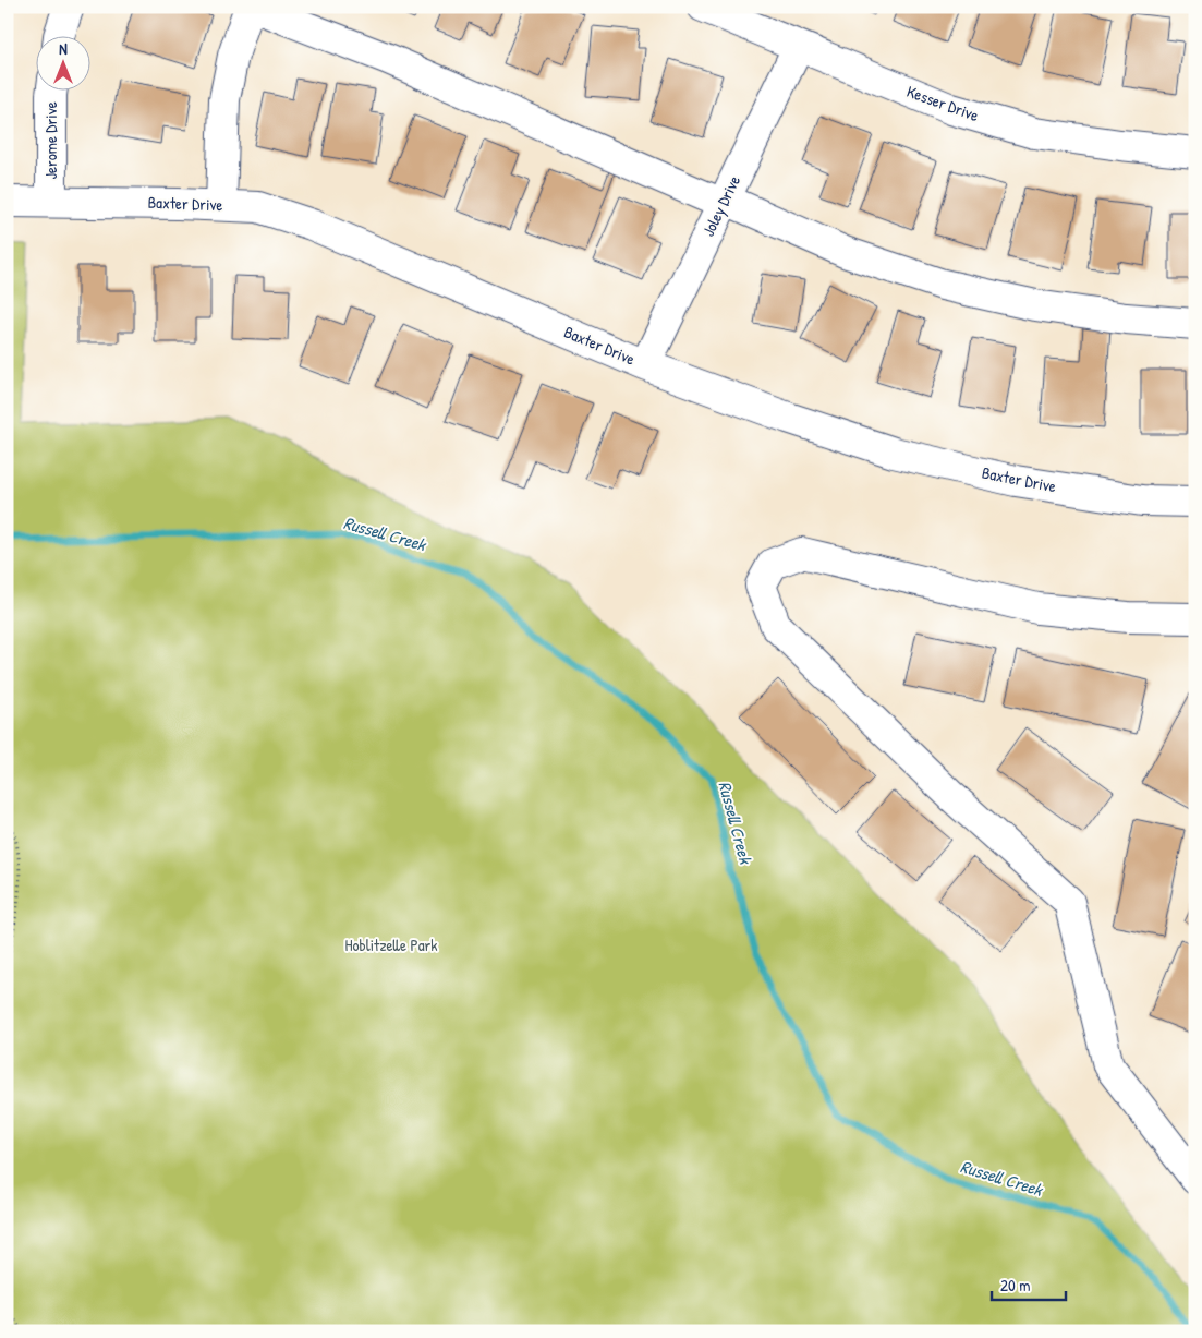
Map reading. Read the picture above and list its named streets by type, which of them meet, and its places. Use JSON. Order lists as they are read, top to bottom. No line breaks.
{"streets":{"street":["Kesser Drive","Jerome Drive","Baxter Drive","Joley Drive"]},"crossings":[["Kesser Drive","Joley Drive"],["Jerome Drive","Baxter Drive"],["Baxter Drive","Joley Drive"]],"water":["Russell Creek"],"parks":["Hoblitzelle Park"],"scale_bar":"20 m","north":"top"}
